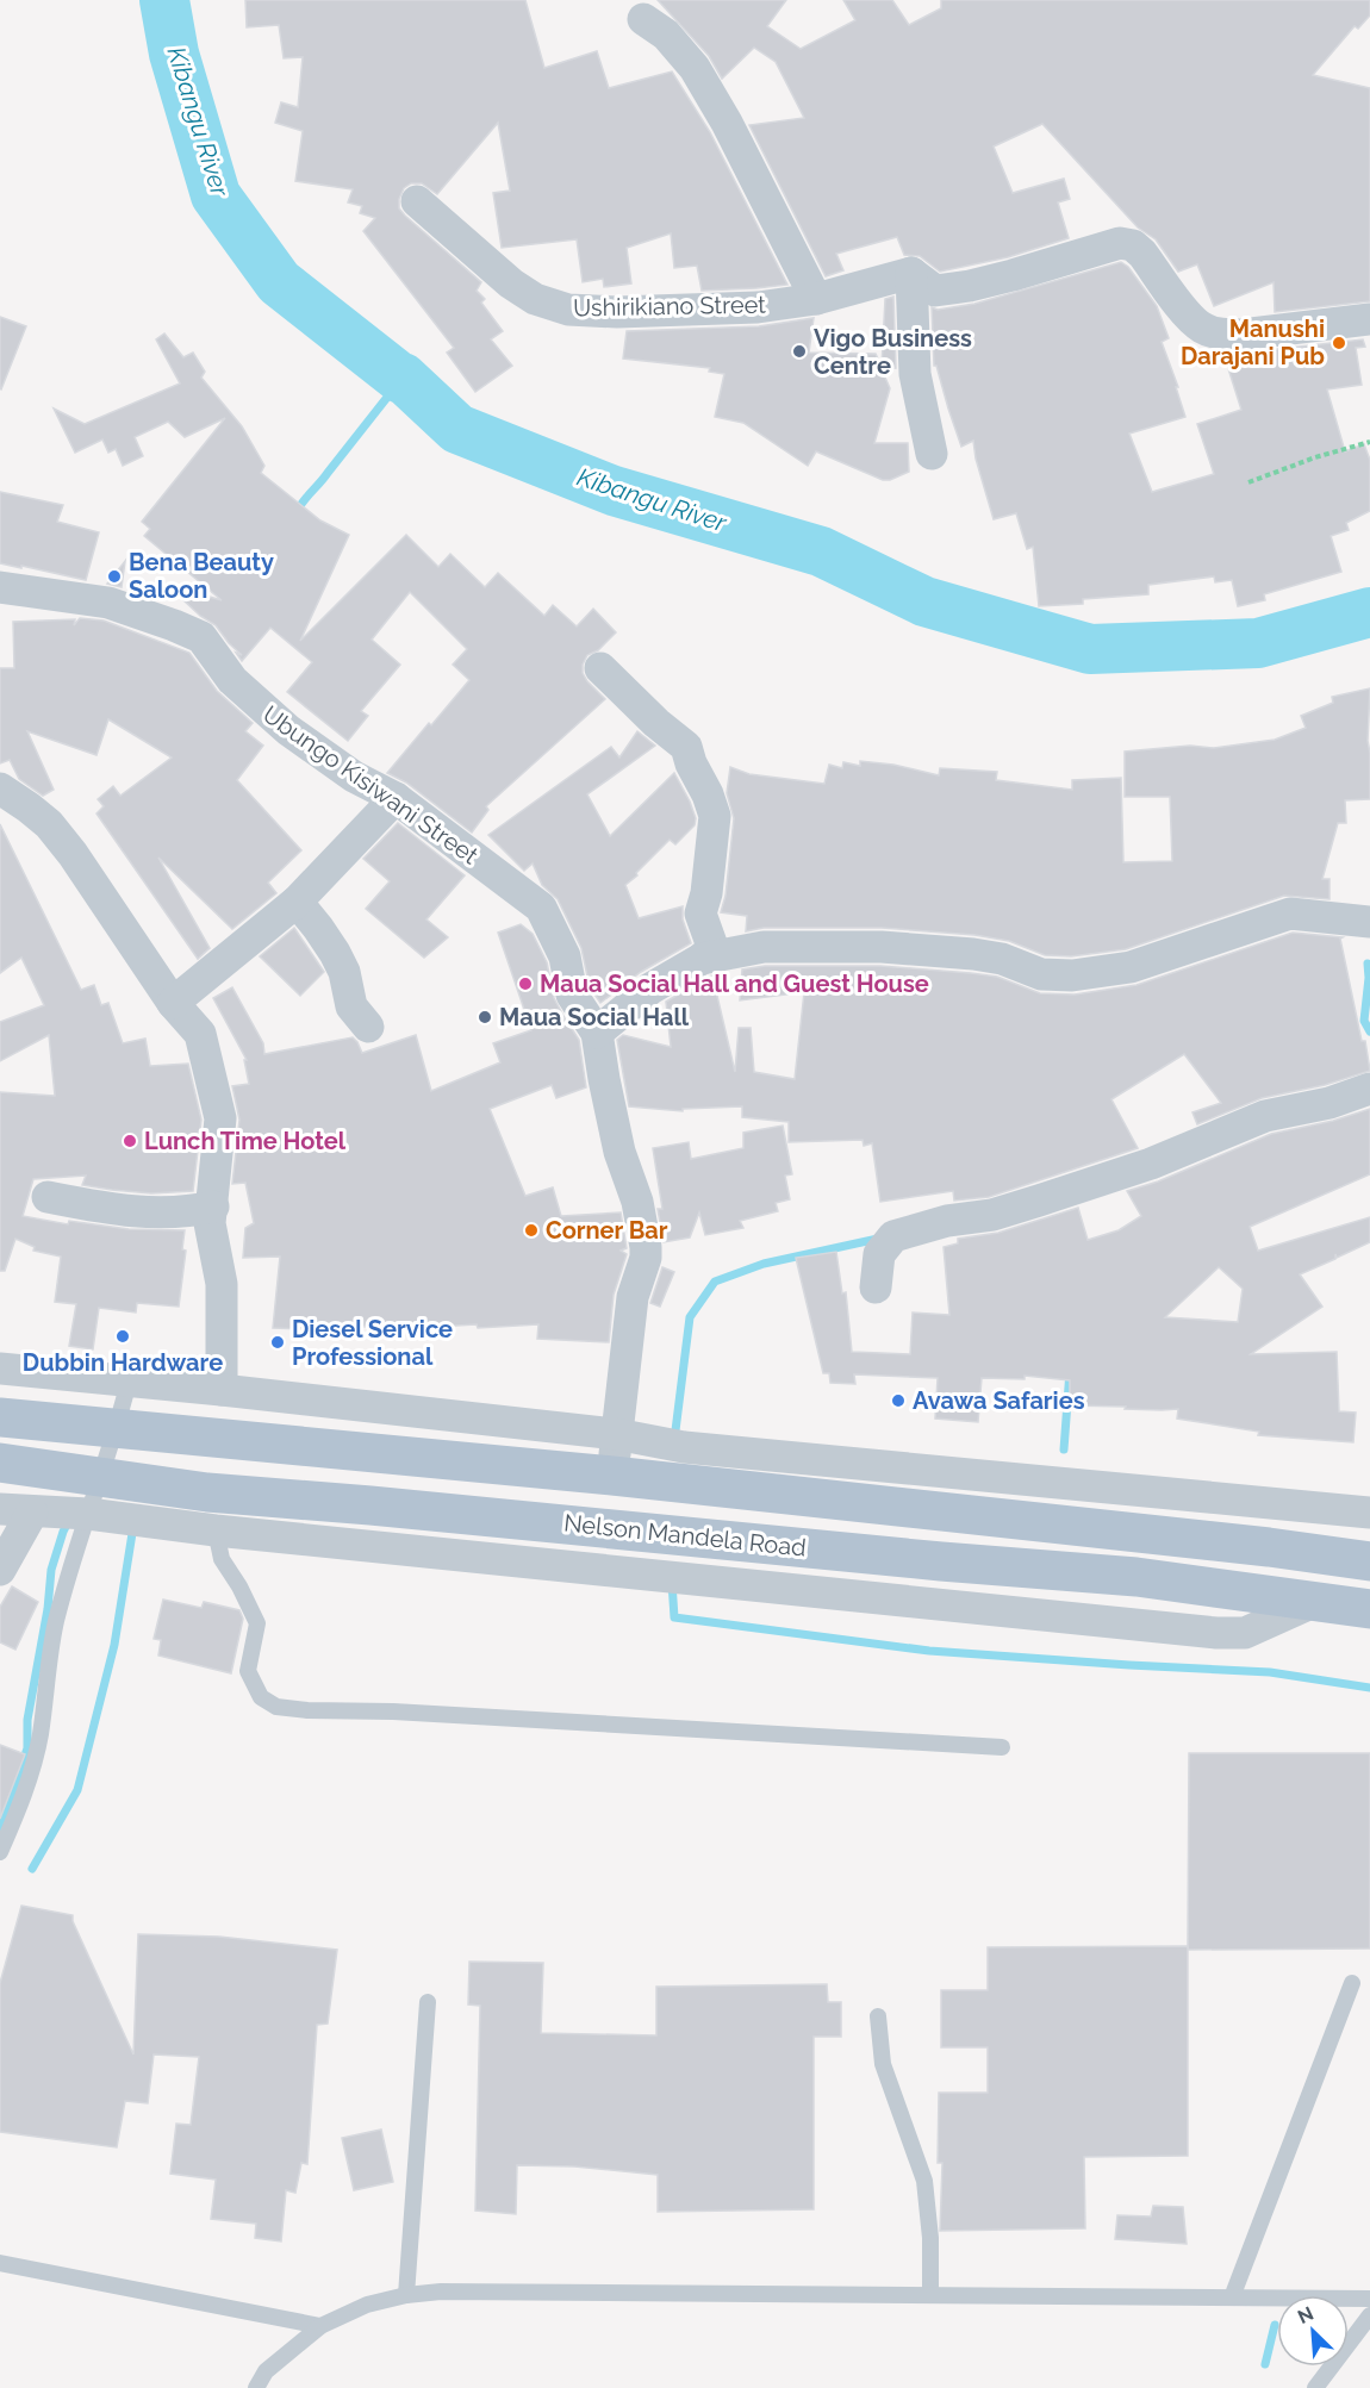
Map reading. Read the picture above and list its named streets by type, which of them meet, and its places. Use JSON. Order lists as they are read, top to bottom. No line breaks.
{"streets":{"main road":["Nelson Mandela Road"],"street":["Ushirikiano Street","Ubungo Kisiwani Street"]},"crossings":[["Ubungo Kisiwani Street","Nelson Mandela Road"]],"water":["Kibangu River"],"places":["Manushi Darajani Pub","Vigo Business Centre","Bena Beauty Saloon","Maua Social Hall and Guest House","Maua Social Hall","Lunch Time Hotel","Corner Bar","Dubbin Hardware","Diesel Service Professional","Avawa Safaries"],"north":"top left"}
